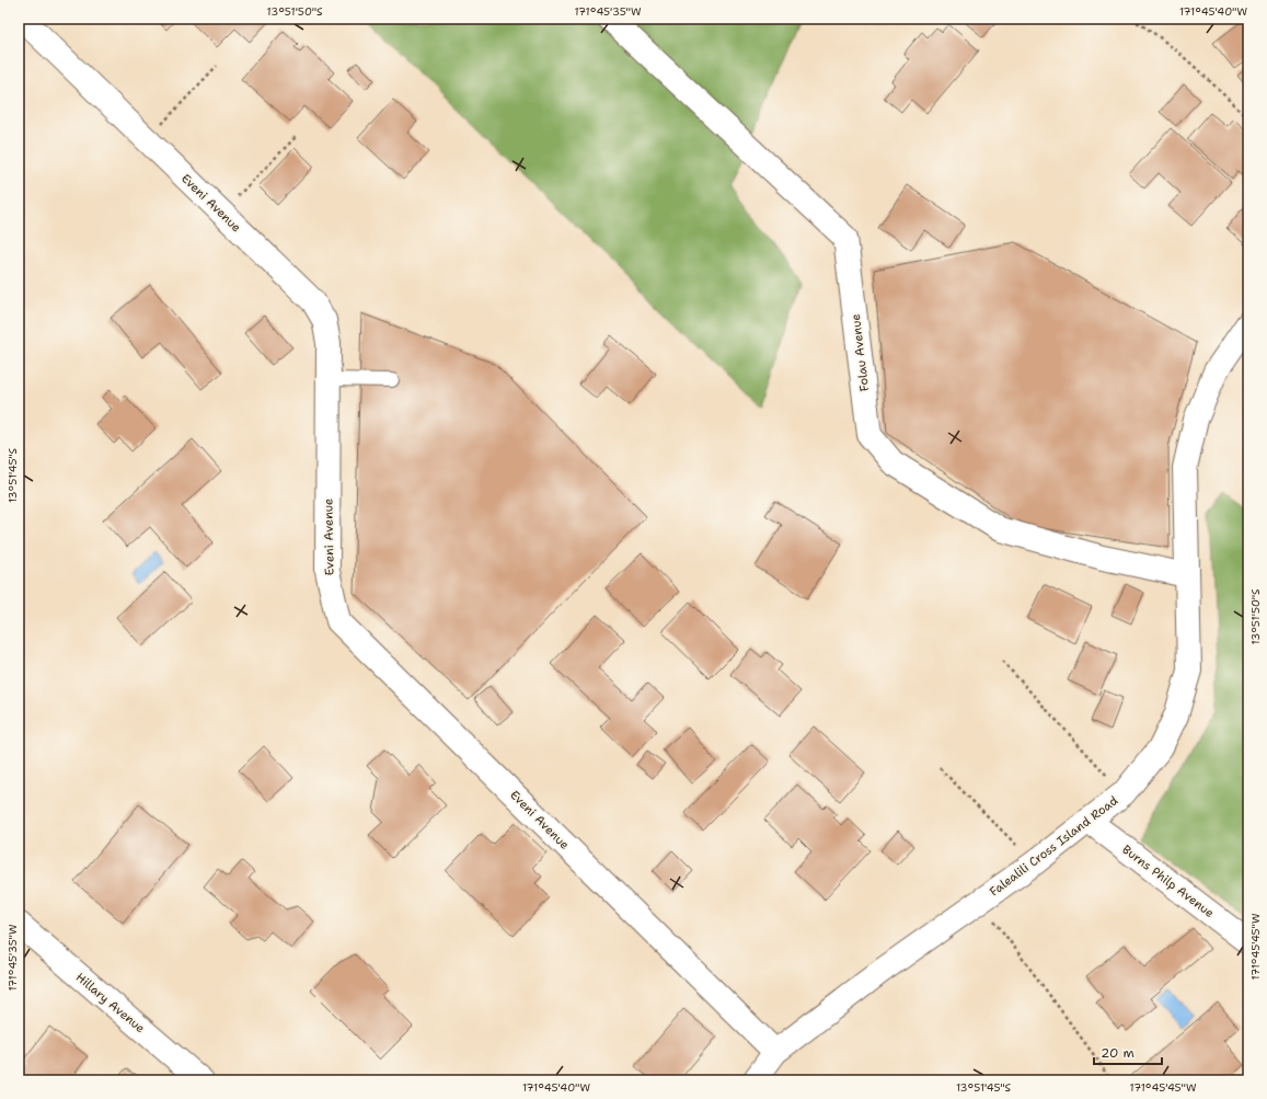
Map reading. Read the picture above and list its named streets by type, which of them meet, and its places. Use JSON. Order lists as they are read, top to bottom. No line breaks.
{"streets":{"street":["Eveni Avenue","Folau Avenue","Falealili Cross Island Road","Burns Philp Avenue","Hillary Avenue"]},"crossings":[["Eveni Avenue","Falealili Cross Island Road"],["Folau Avenue","Falealili Cross Island Road"],["Falealili Cross Island Road","Burns Philp Avenue"]],"scale_bar":"20 m","coordinates":["13°51'50\"S","171°45'35\"W","171°45'40\"W","13°51'45\"S","171°45'45\"W"]}
